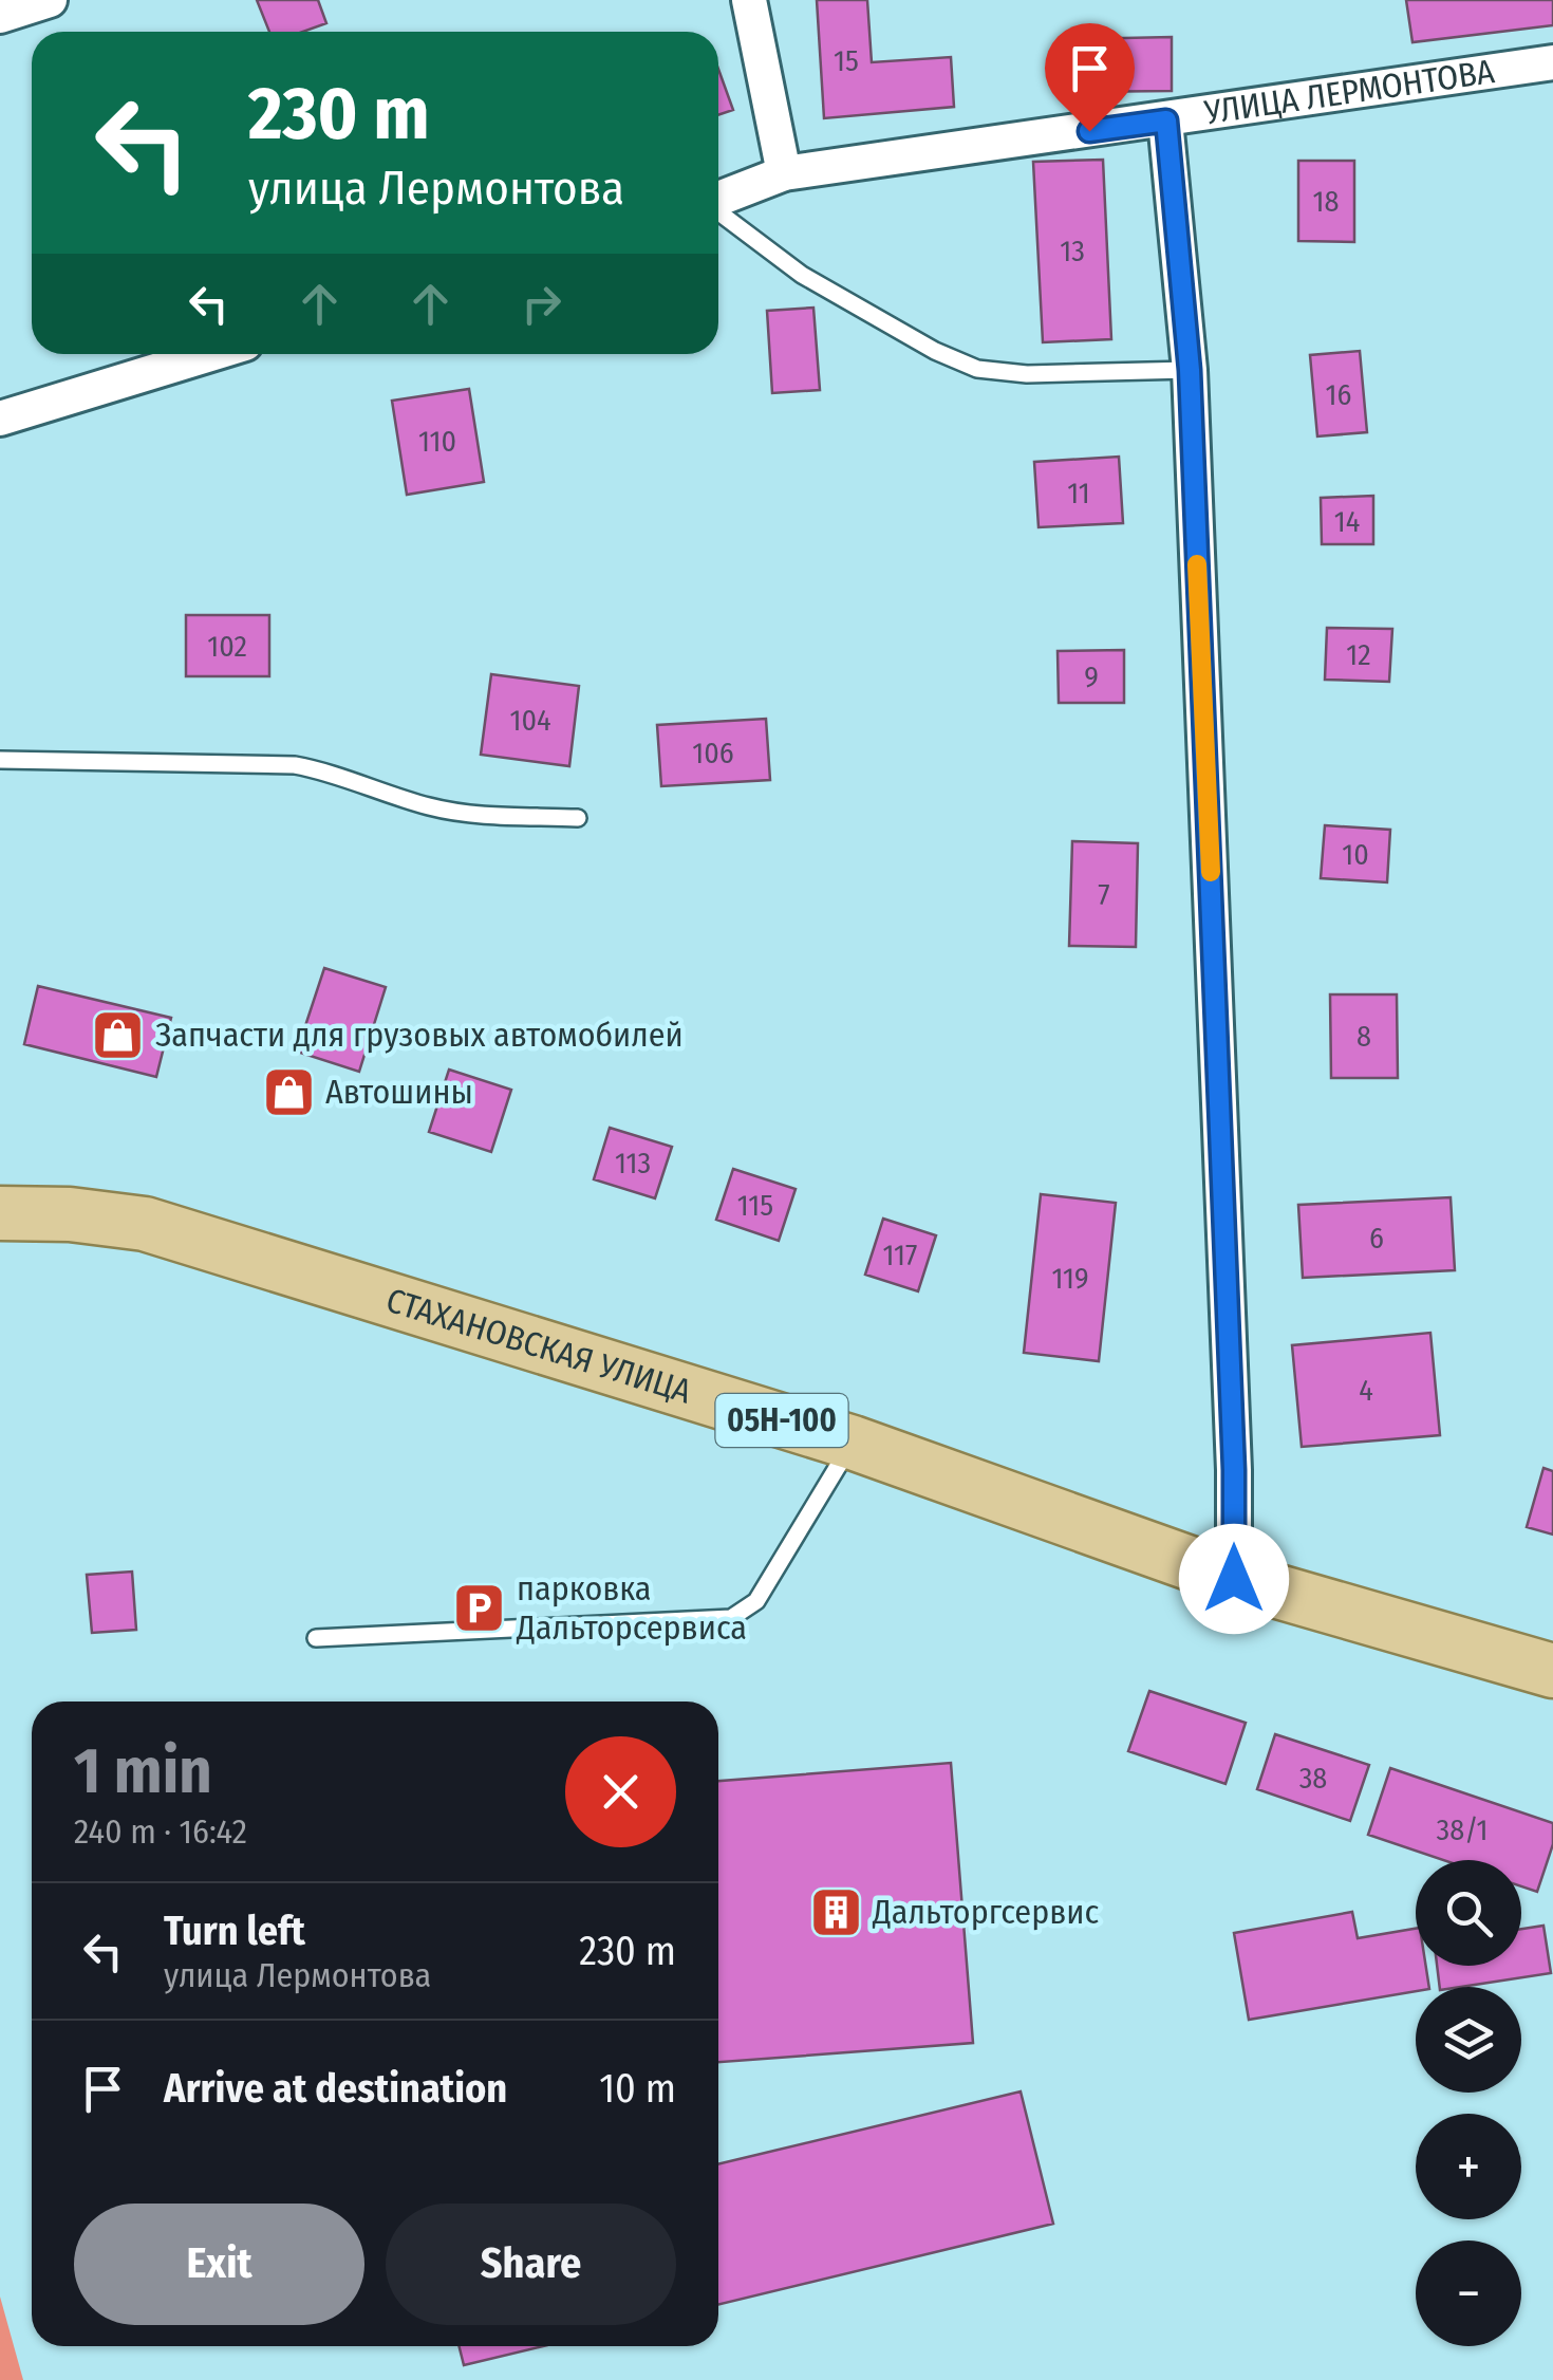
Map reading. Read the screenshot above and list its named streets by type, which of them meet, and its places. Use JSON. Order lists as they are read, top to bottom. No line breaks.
{"streets":{"main road":["СТАХАНОВСКАЯ УЛИЦА","05Н-100"],"street":["УЛИЦА ЛЕРМОНТОВА"]},"places":{"shop":["Запчасти для грузовых автомобилей","Автошины"],"parking":["парковка Дальторсервиса"],"building":["Дальторгсервис"]},"house_numbers":["15","18","13","16","110","11","14","102","12","9","104","106","10","7","8","113","115","6","117","119","4","38","38/1"],"page":{"turn":["230 m","улица Лермонтова"],"heading":["1 min","240 m · 16:42"],"map_buttons":["+","−"],"list":[{"name":"Turn left","note":"улица Лермонтова","value":"230 m"},{"name":"Arrive at destination","value":"10 m"}],"buttons":["Exit","Share"]}}
